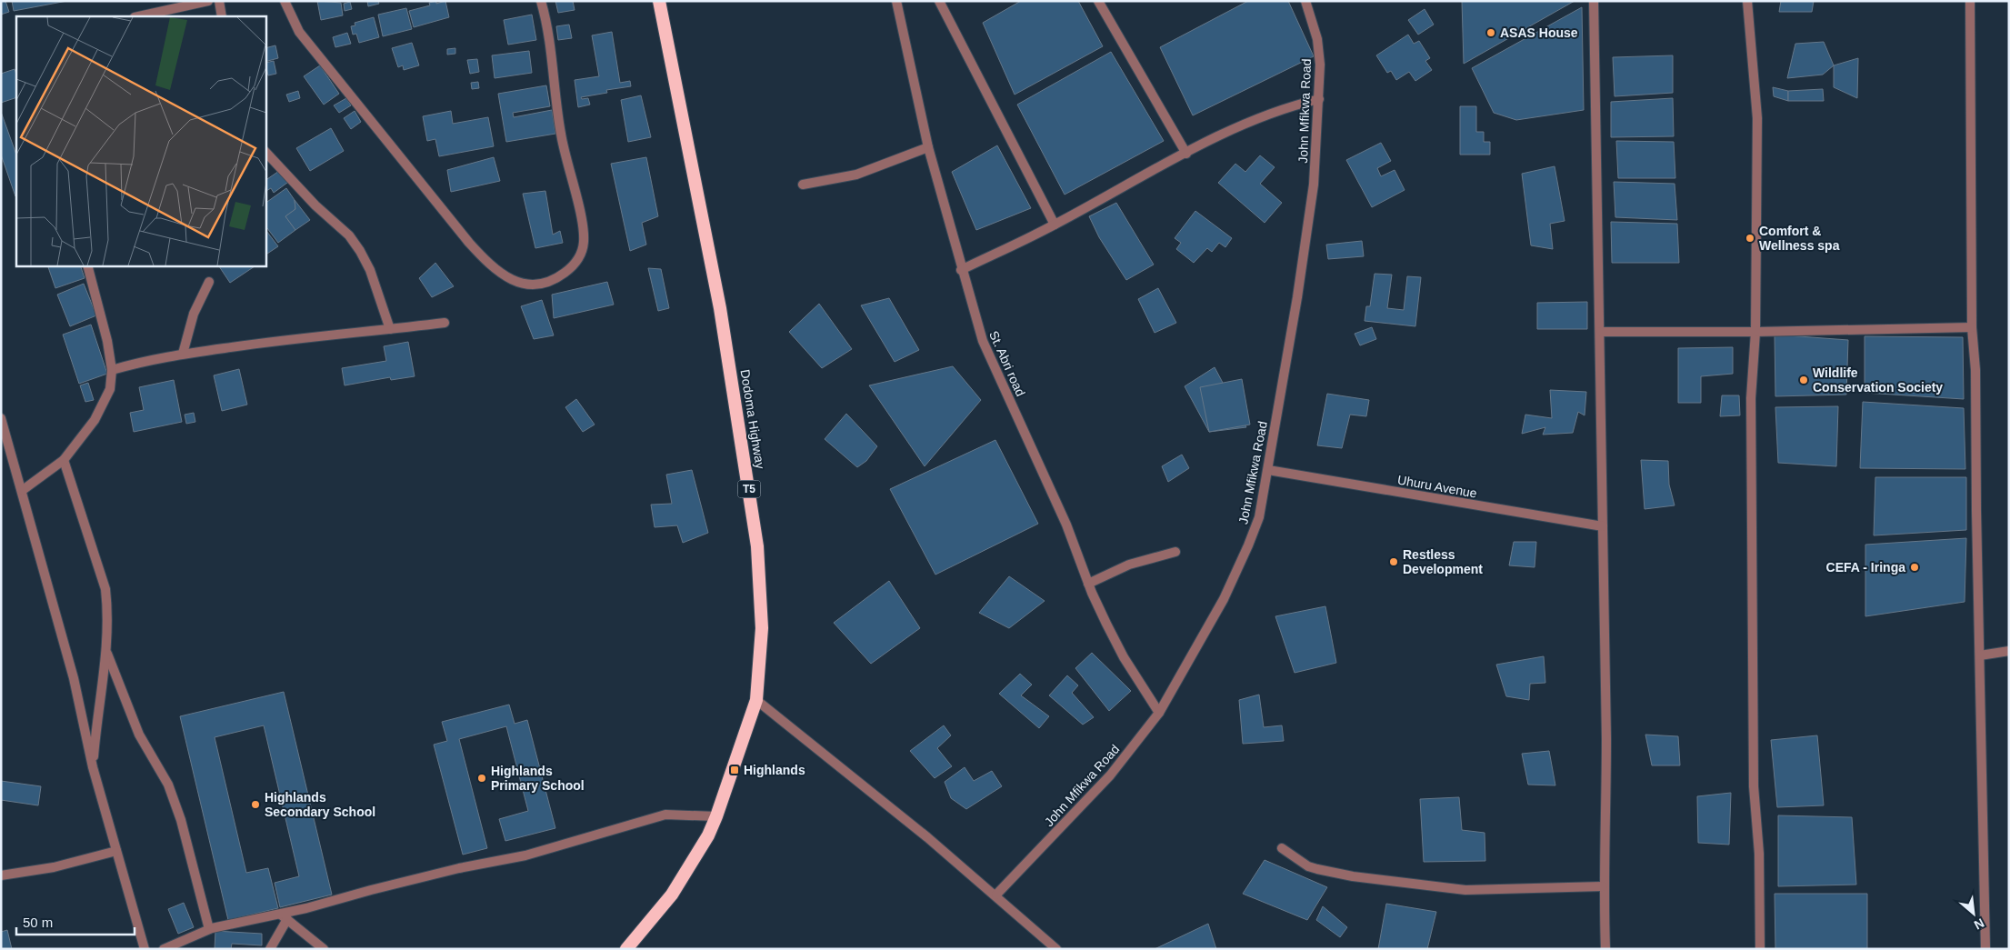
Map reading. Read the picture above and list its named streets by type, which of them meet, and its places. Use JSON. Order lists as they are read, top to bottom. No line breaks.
{"streets":{"highway":["Dodoma Highway","T5"],"street":["John Mfikwa Road","St. Abri road","Uhuru Avenue"]},"crossings":[["John Mfikwa Road","St. Abri road"],["John Mfikwa Road","Uhuru Avenue"]],"places":{"other":["ASAS House","Comfort & Wellness spa","Wildlife Conservation Society","Restless Development","CEFA - Iringa","Highlands Primary School","Highlands Secondary School"],"transit":["Highlands"]},"scale_bar":"50 m","north":"bottom right"}
